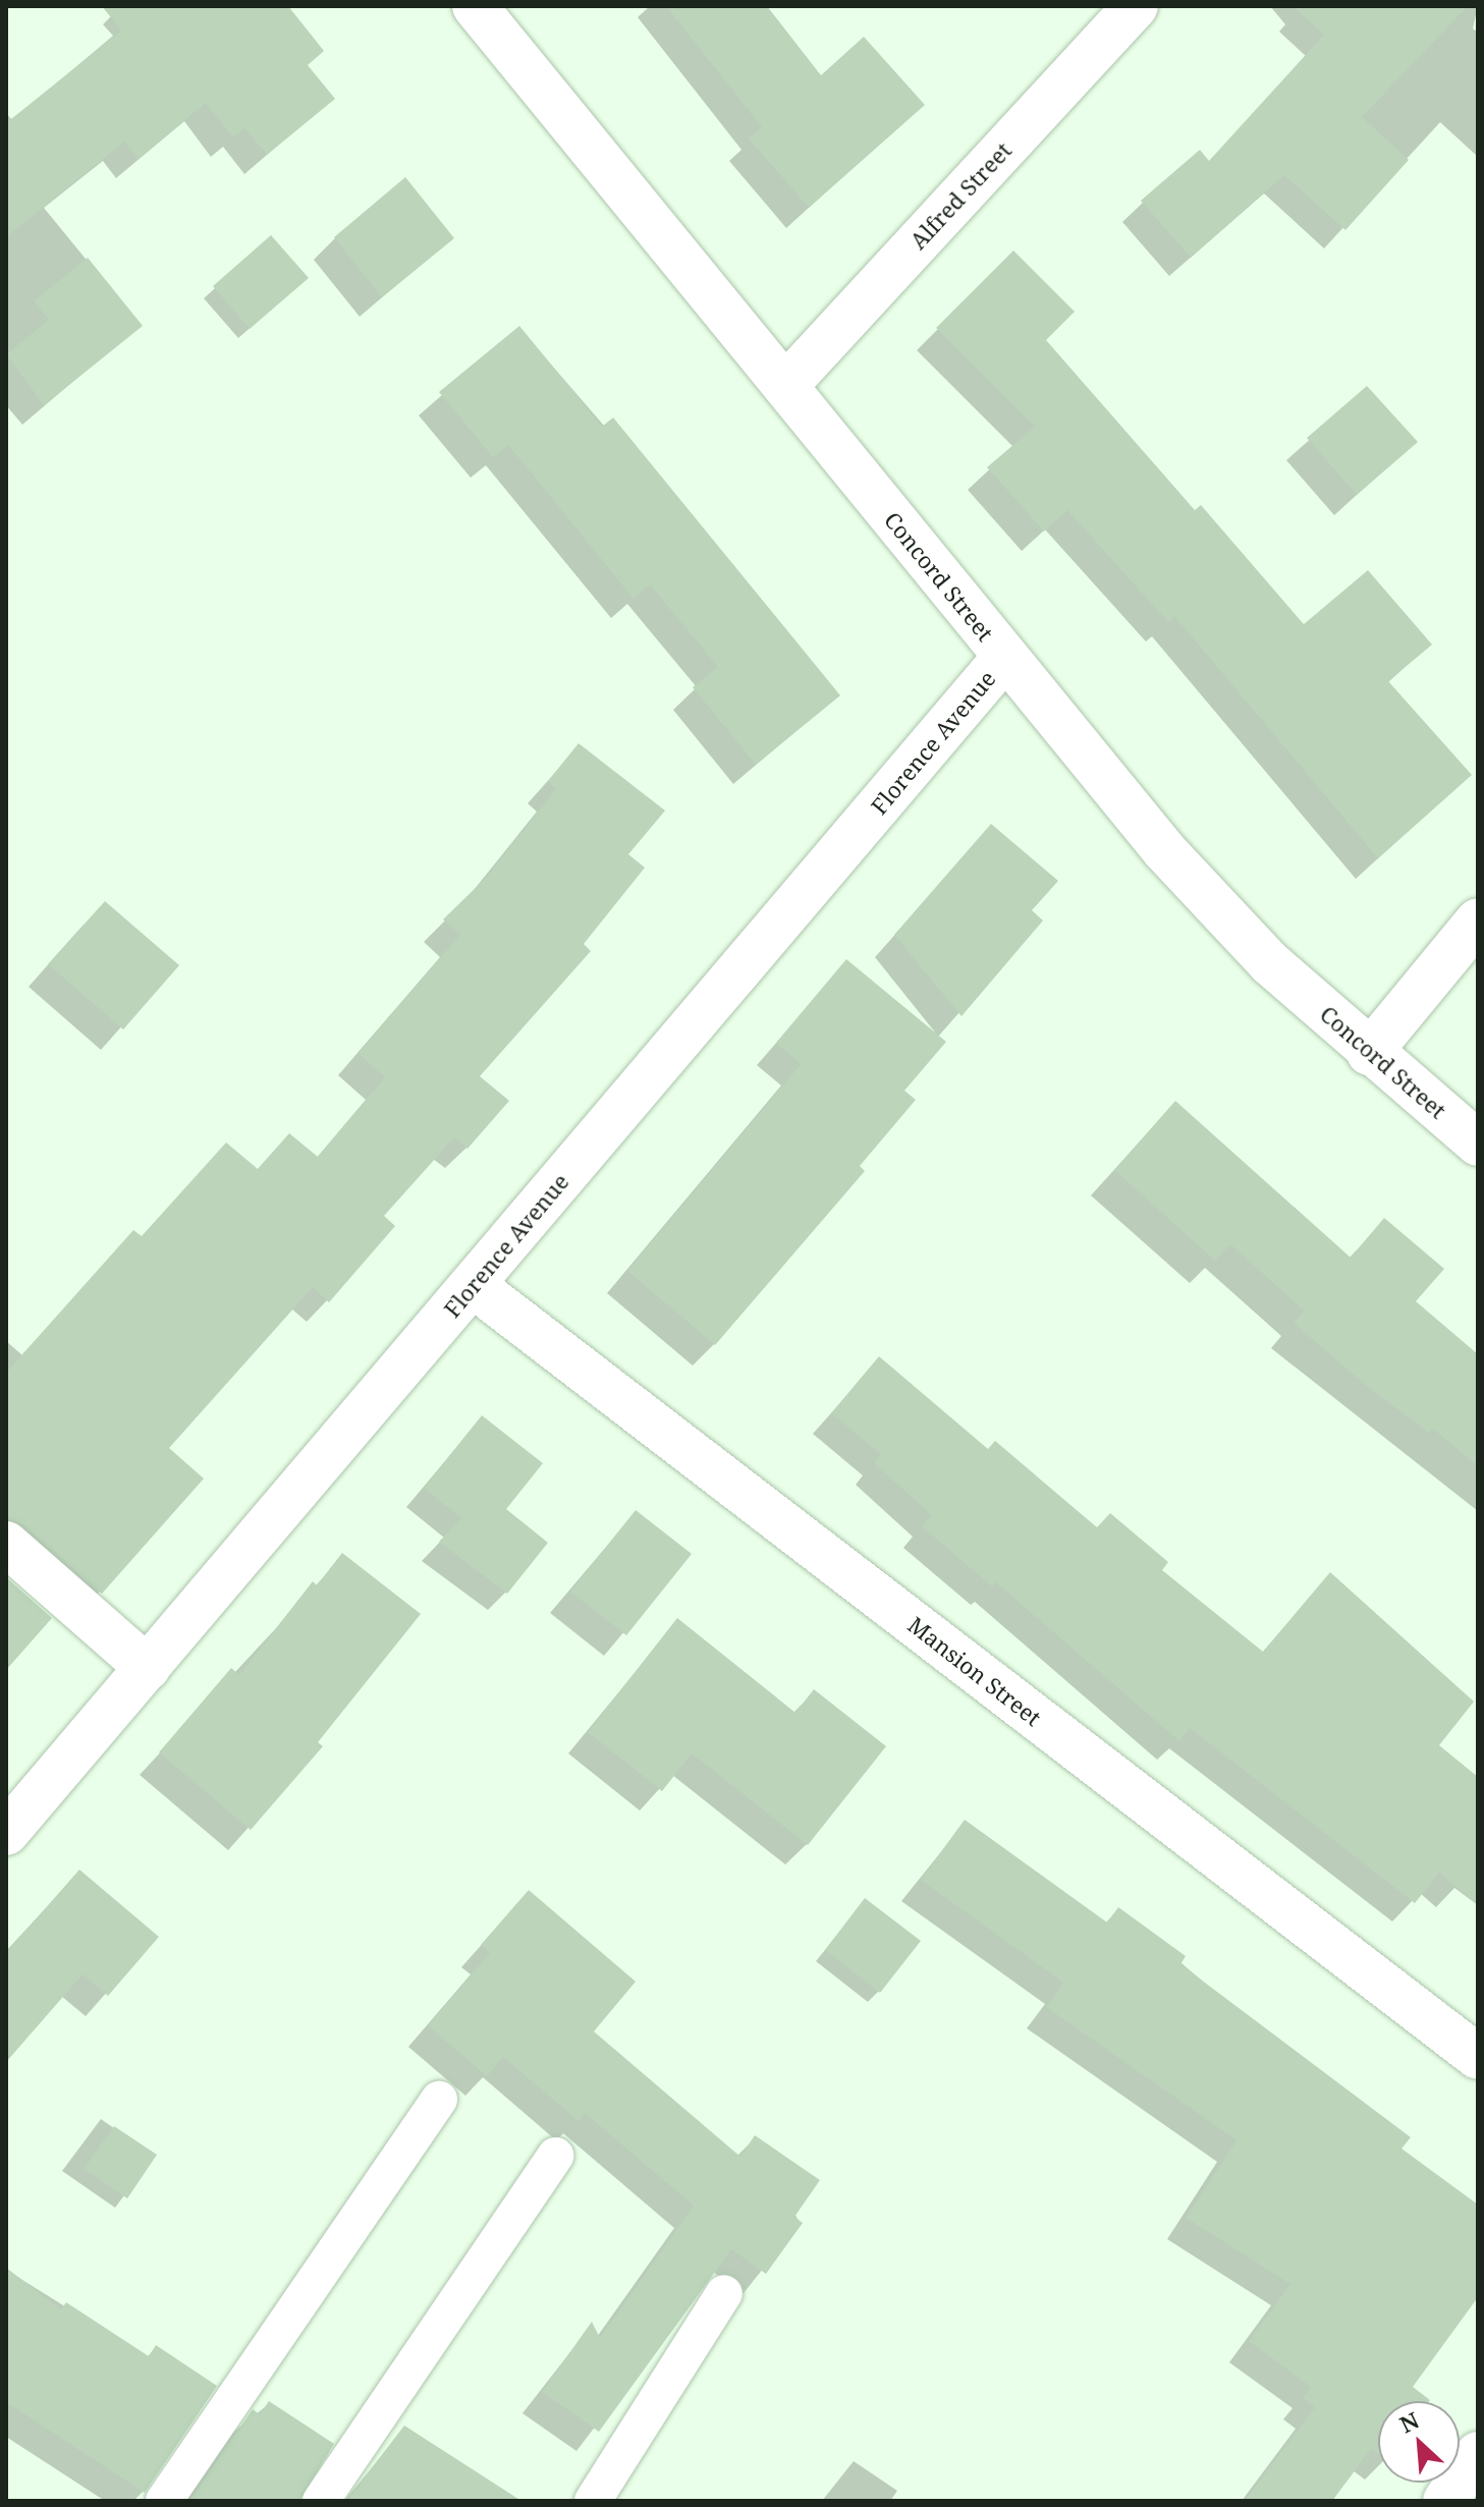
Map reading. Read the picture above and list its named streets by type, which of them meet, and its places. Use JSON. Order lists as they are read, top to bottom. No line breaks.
{"streets":{"street":["Alfred Street","Concord Street","Florence Avenue","Mansion Street"]},"crossings":[["Alfred Street","Concord Street"],["Concord Street","Florence Avenue"],["Florence Avenue","Mansion Street"]],"north":"top left"}
